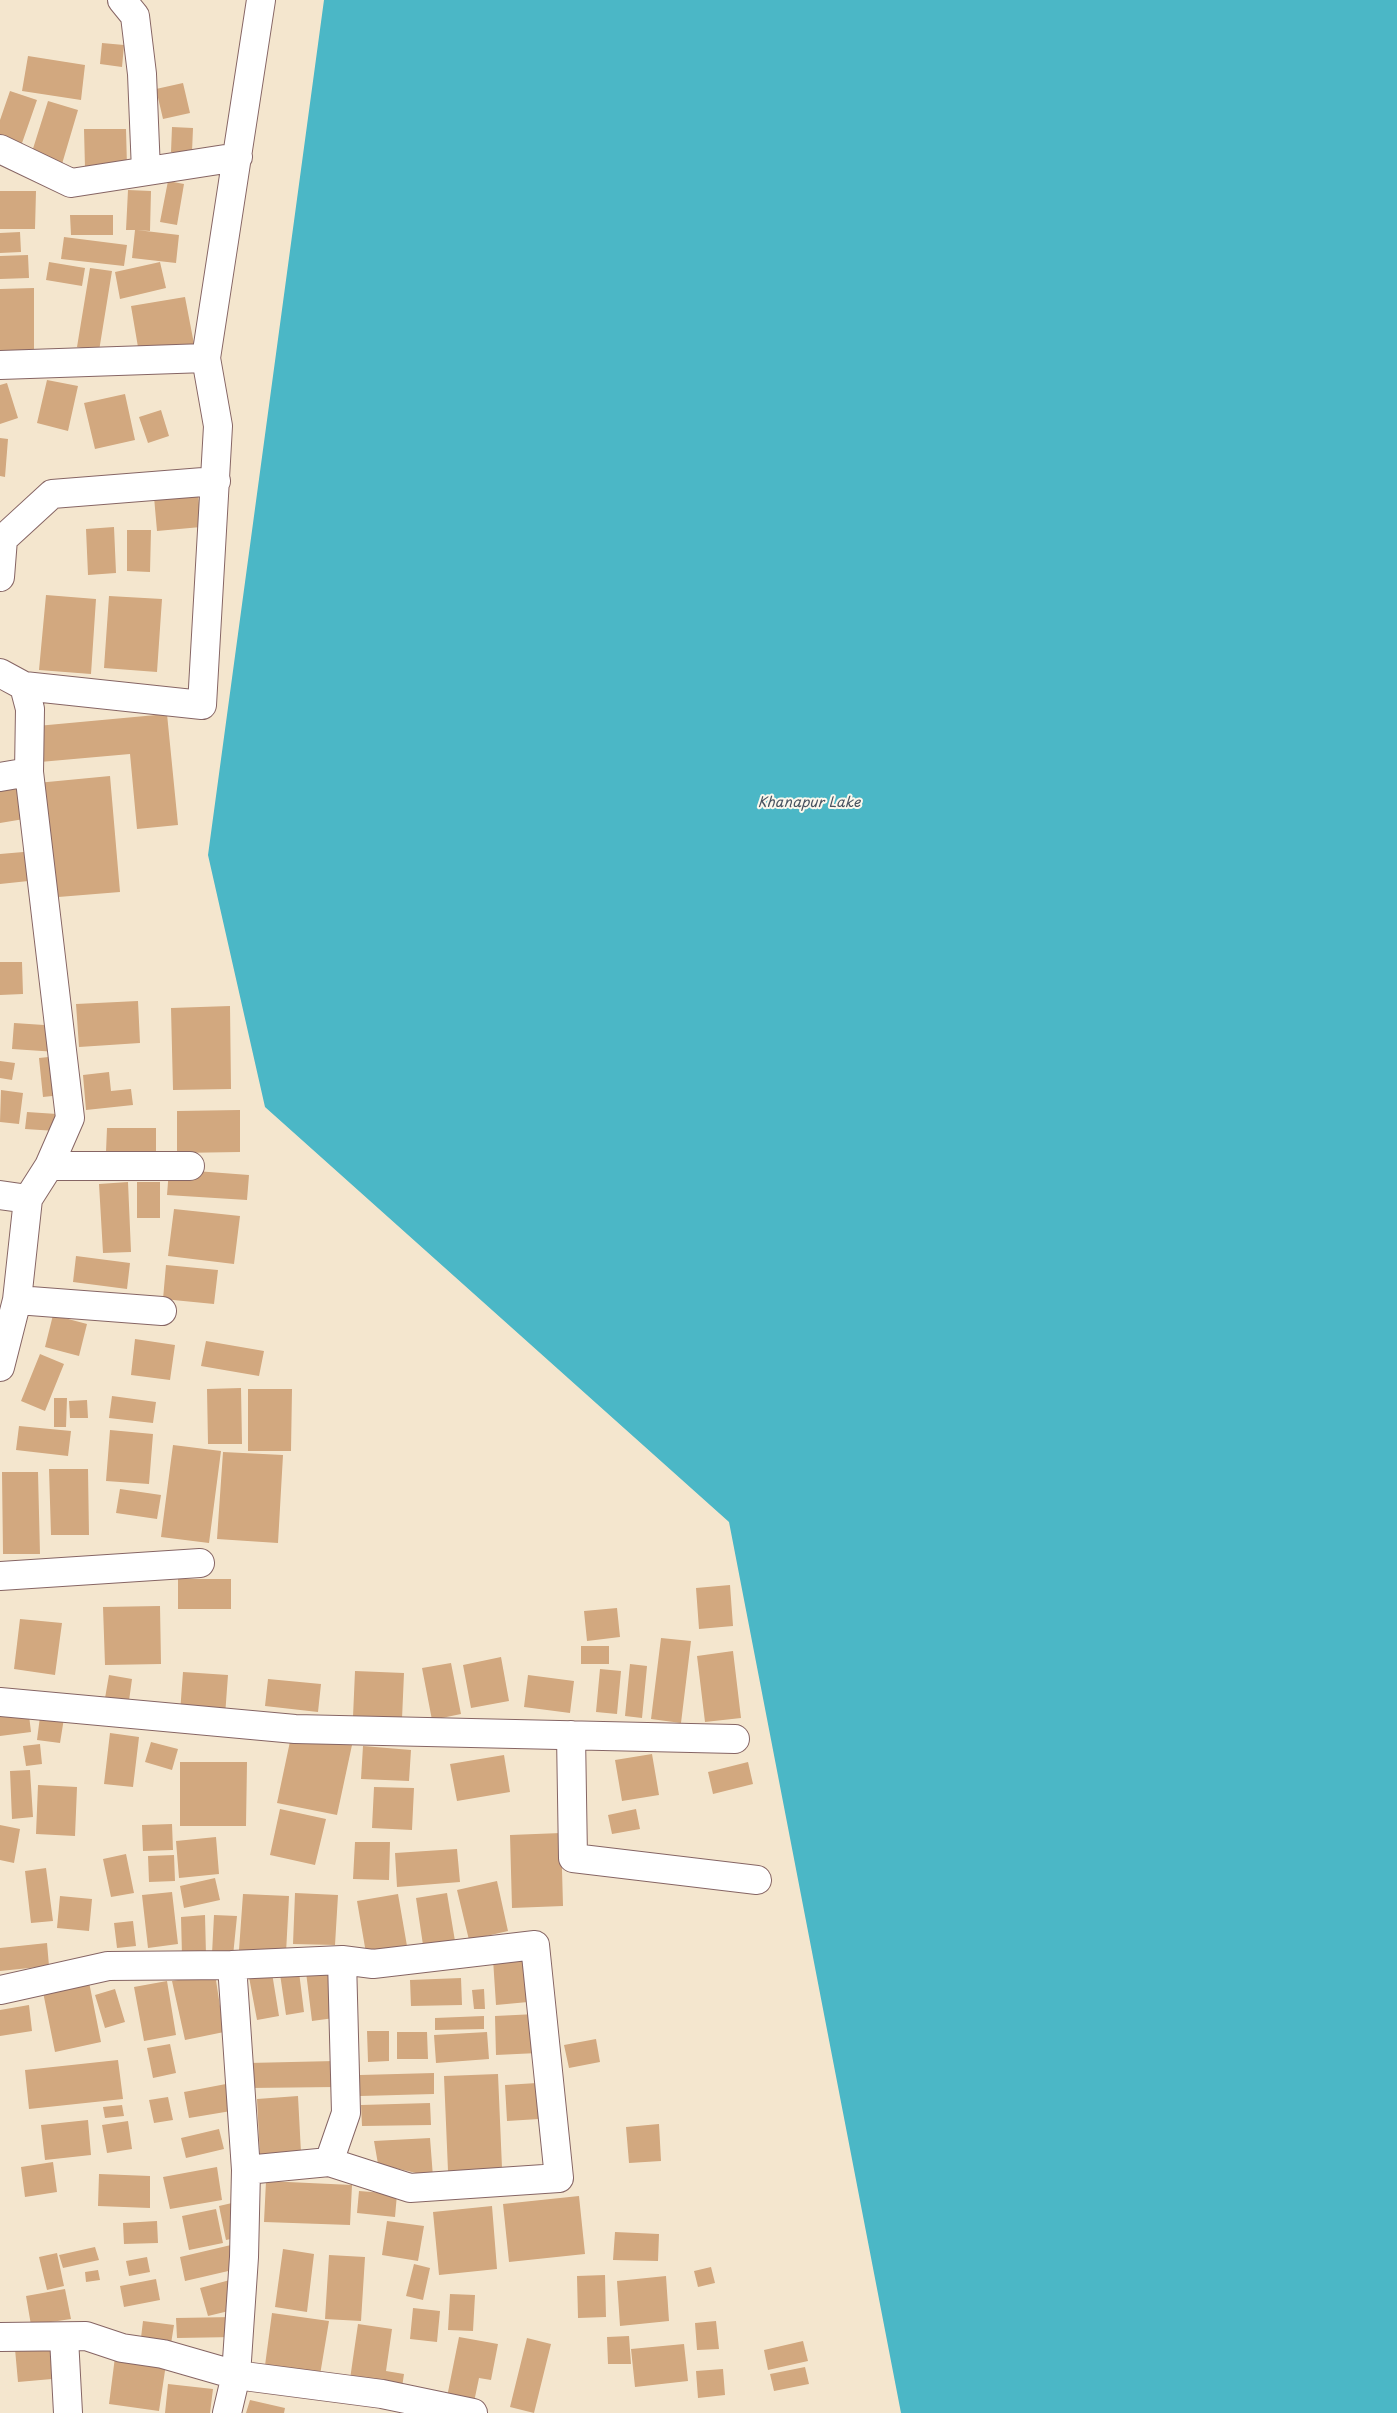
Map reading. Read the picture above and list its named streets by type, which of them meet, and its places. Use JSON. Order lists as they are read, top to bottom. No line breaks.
{"water":["Khanapur Lake"]}
